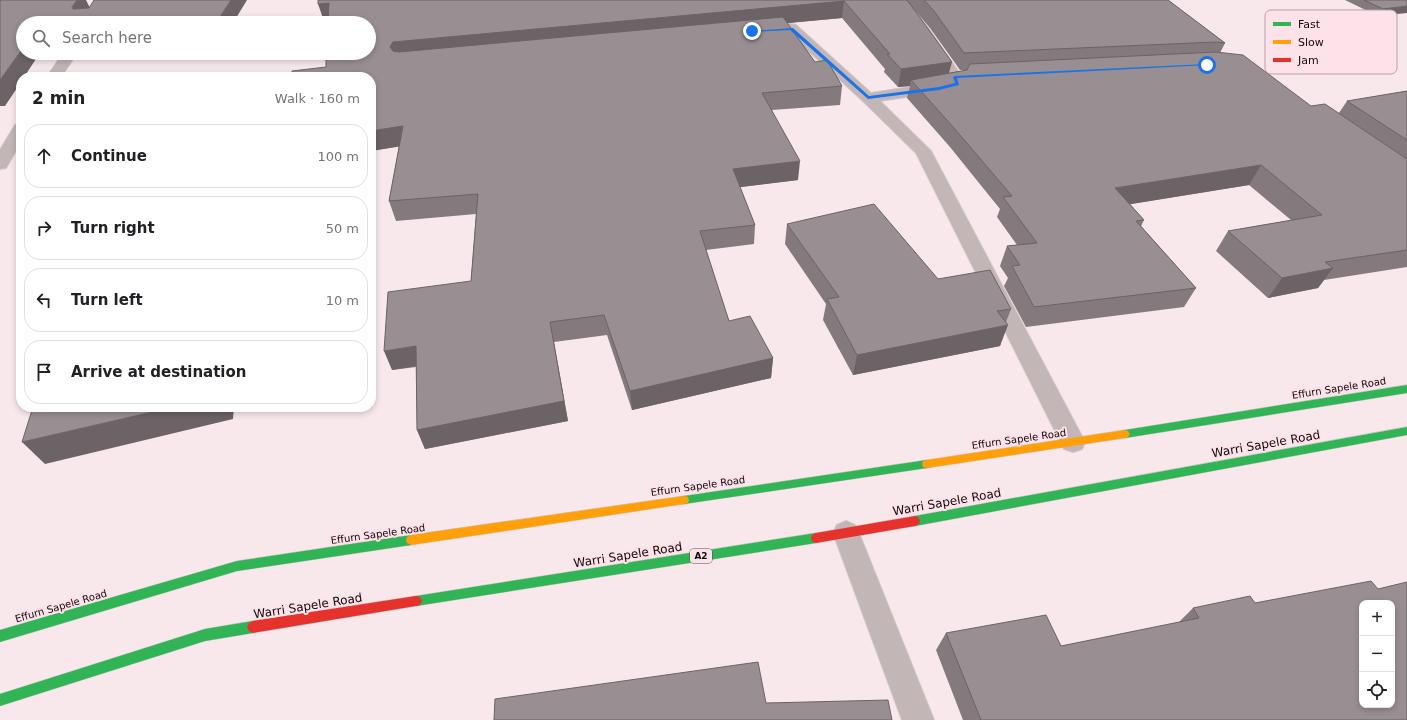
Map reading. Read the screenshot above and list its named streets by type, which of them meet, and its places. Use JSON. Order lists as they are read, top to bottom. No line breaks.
{"streets":{"highway":["Effurn Sapele Road","Warri Sapele Road","A2"]},"legend":["Fast","Slow","Jam"],"page":{"search":"Search here","heading":["2 min","Walk · 160 m"],"list":[["Continue","100 m"],["Turn right","50 m"],["Turn left","10 m"],"Arrive at destination"],"map_buttons":["+","−"]}}
